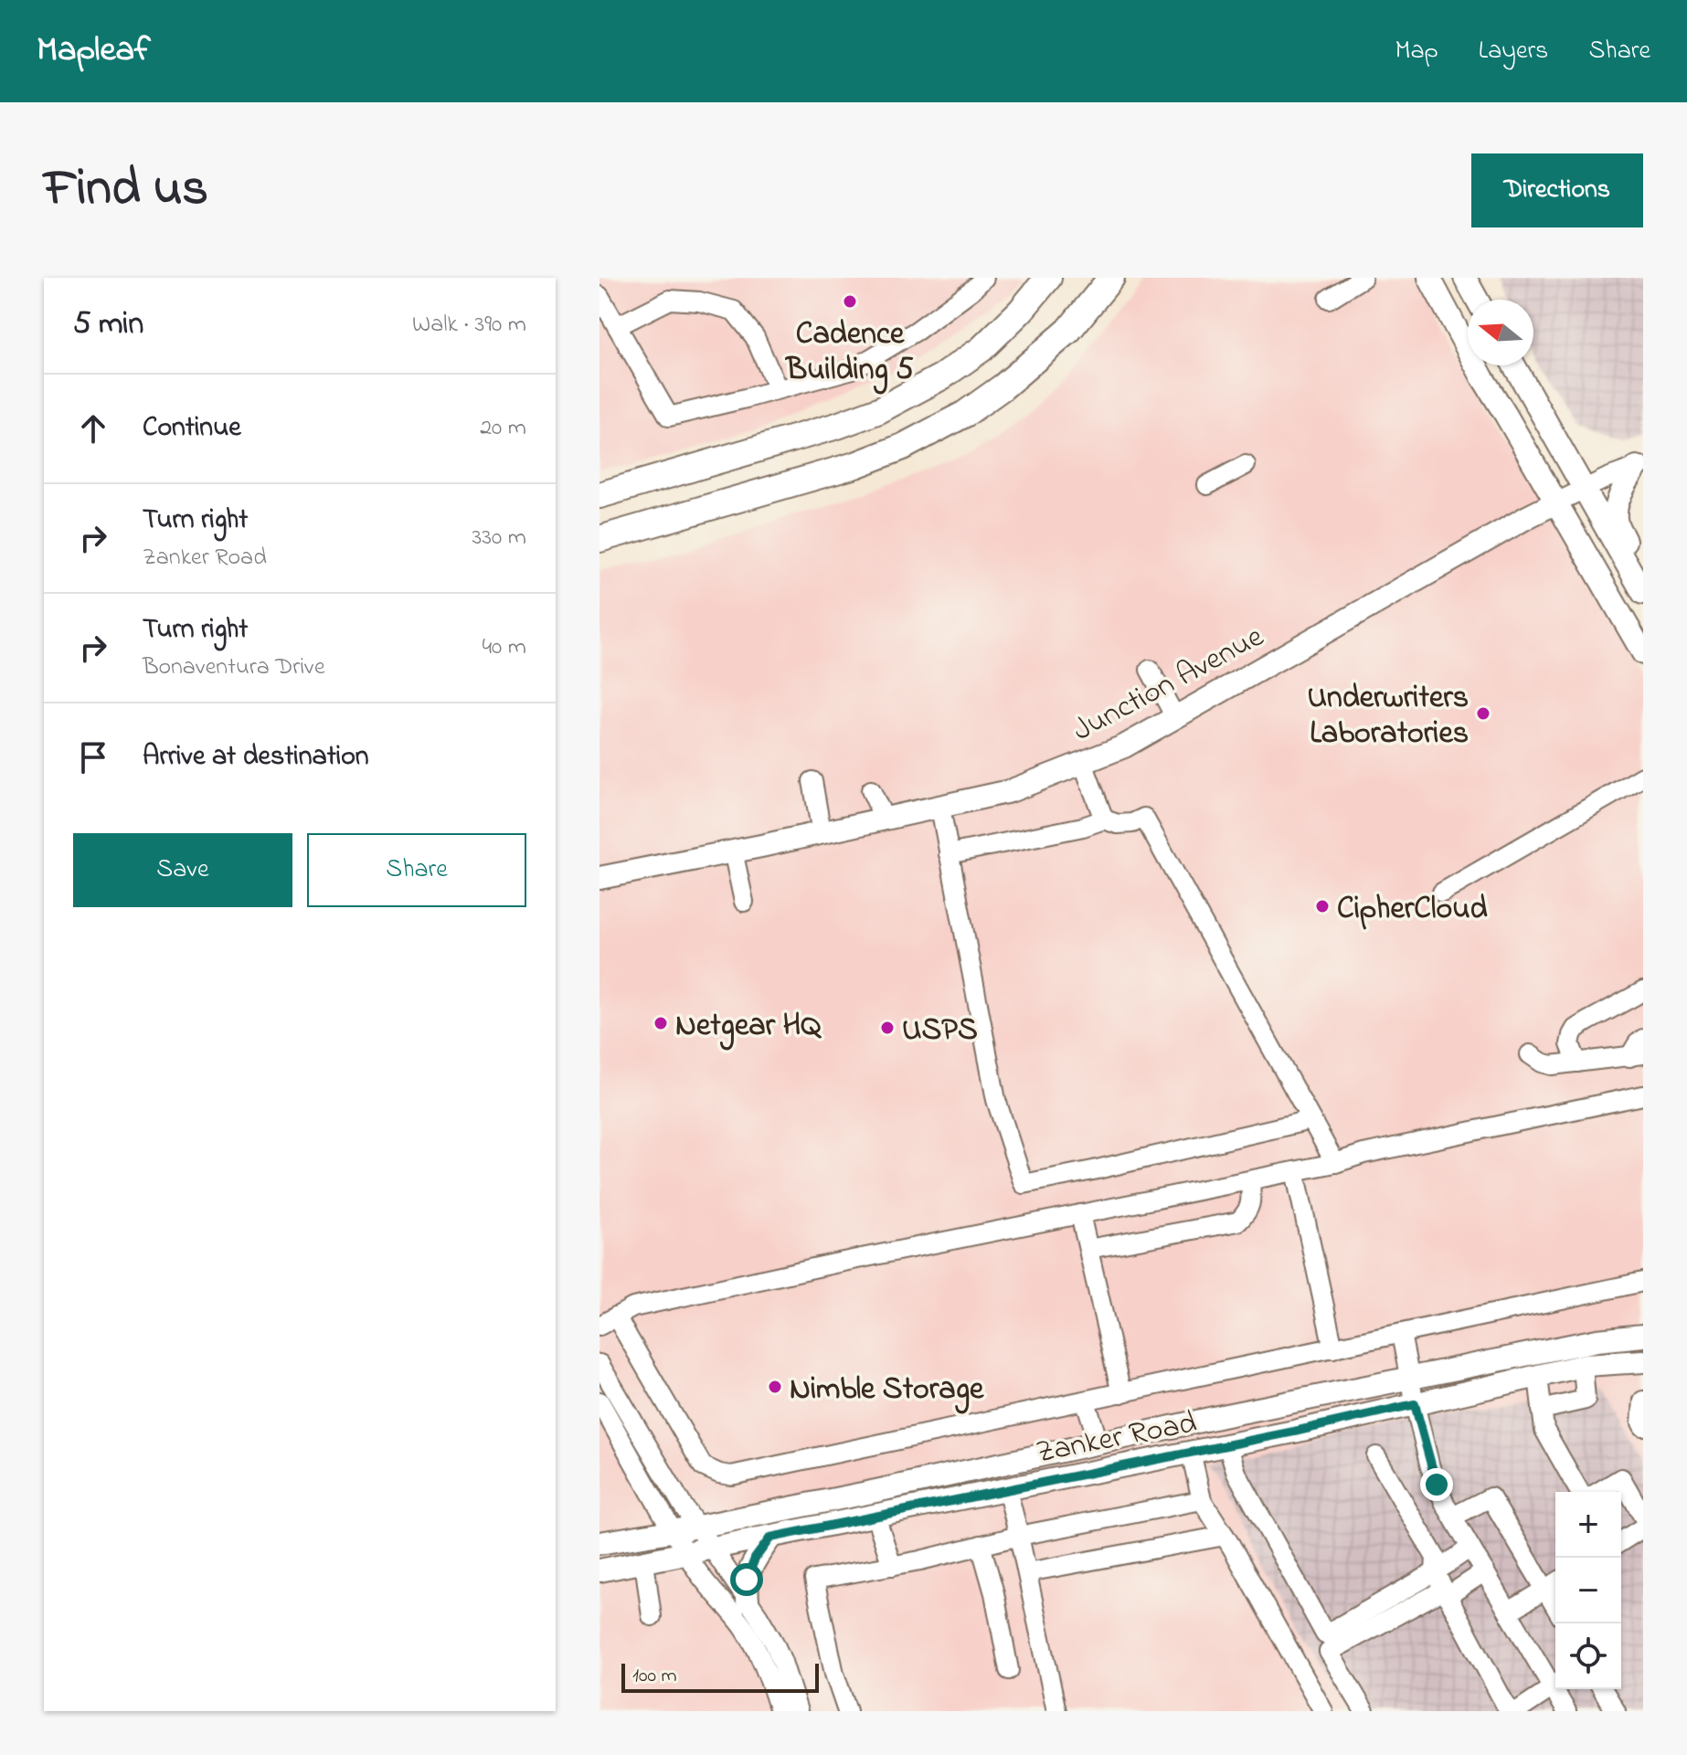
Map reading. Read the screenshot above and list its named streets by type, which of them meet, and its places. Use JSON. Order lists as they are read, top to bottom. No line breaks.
{"streets":{"main road":["Junction Avenue","Zanker Road"]},"places":["Cadence Building 5","Underwriters Laboratories","CipherCloud","Netgear HQ","USPS","Nimble Storage"],"scale_bar":"100 m","north":"left","page":{"header":"Mapleaf","nav":["Map","Layers","Share"],"title":"Find us","buttons":["Directions",["Save","Share"]],"heading":["5 min","Walk · 390 m"],"list":[["Continue","20 m"],["Turn right","Zanker Road","330 m"],["Turn right","Bonaventura Drive","40 m"],"Arrive at destination"],"map_buttons":["+","−"],"scale":"100 m"}}
